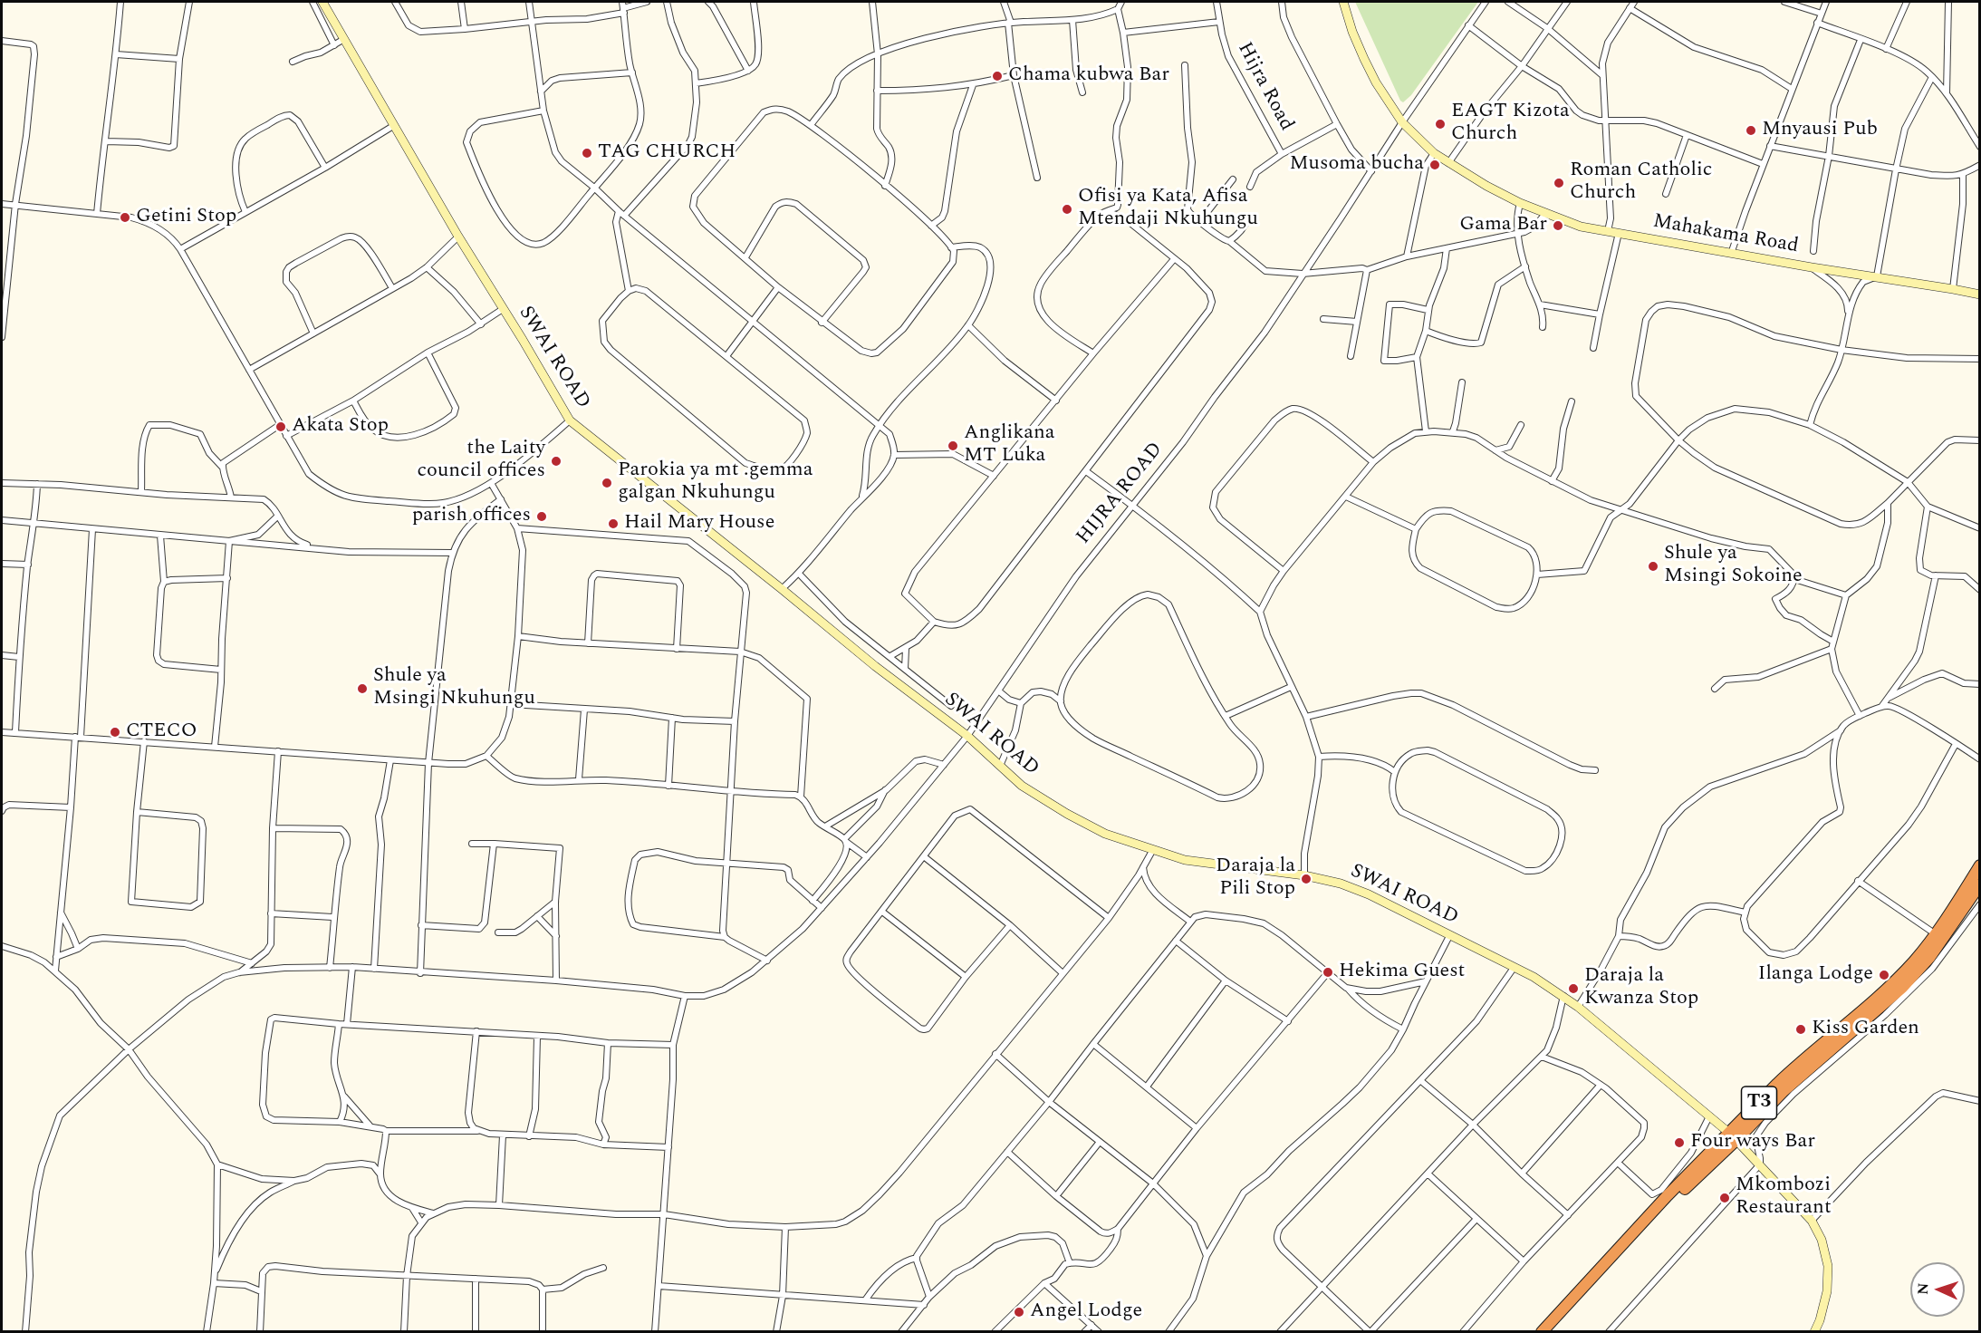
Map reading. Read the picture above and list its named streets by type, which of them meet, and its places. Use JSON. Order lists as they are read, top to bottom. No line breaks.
{"streets":{"highway":["T3"],"street":["Hijra Road","Mahakama Road","SWAI ROAD","HIJRA ROAD"]},"crossings":[["Mahakama Road","HIJRA ROAD"],["SWAI ROAD","HIJRA ROAD"],["SWAI ROAD","T3"]],"places":["Chama kubwa Bar","EAGT Kizota Church","Mnyausi Pub","TAG CHURCH","Musoma bucha","Roman Catholic Church","Ofisi ya Kata, Afisa Mtendaji Nkuhungu","Getini Stop","Gama Bar","Akata Stop","Anglikana MT Luka","the Laity council offices","Parokia ya mt .gemma galgan Nkuhungu","parish offices","Hail Mary House","Shule ya Msingi Sokoine","Shule ya Msingi Nkuhungu","CTECO","Daraja la Pili Stop","Hekima Guest","Ilanga Lodge","Daraja la Kwanza Stop","Kiss Garden","Four ways Bar","Mkombozi Restaurant","Angel Lodge"],"north":"left"}
